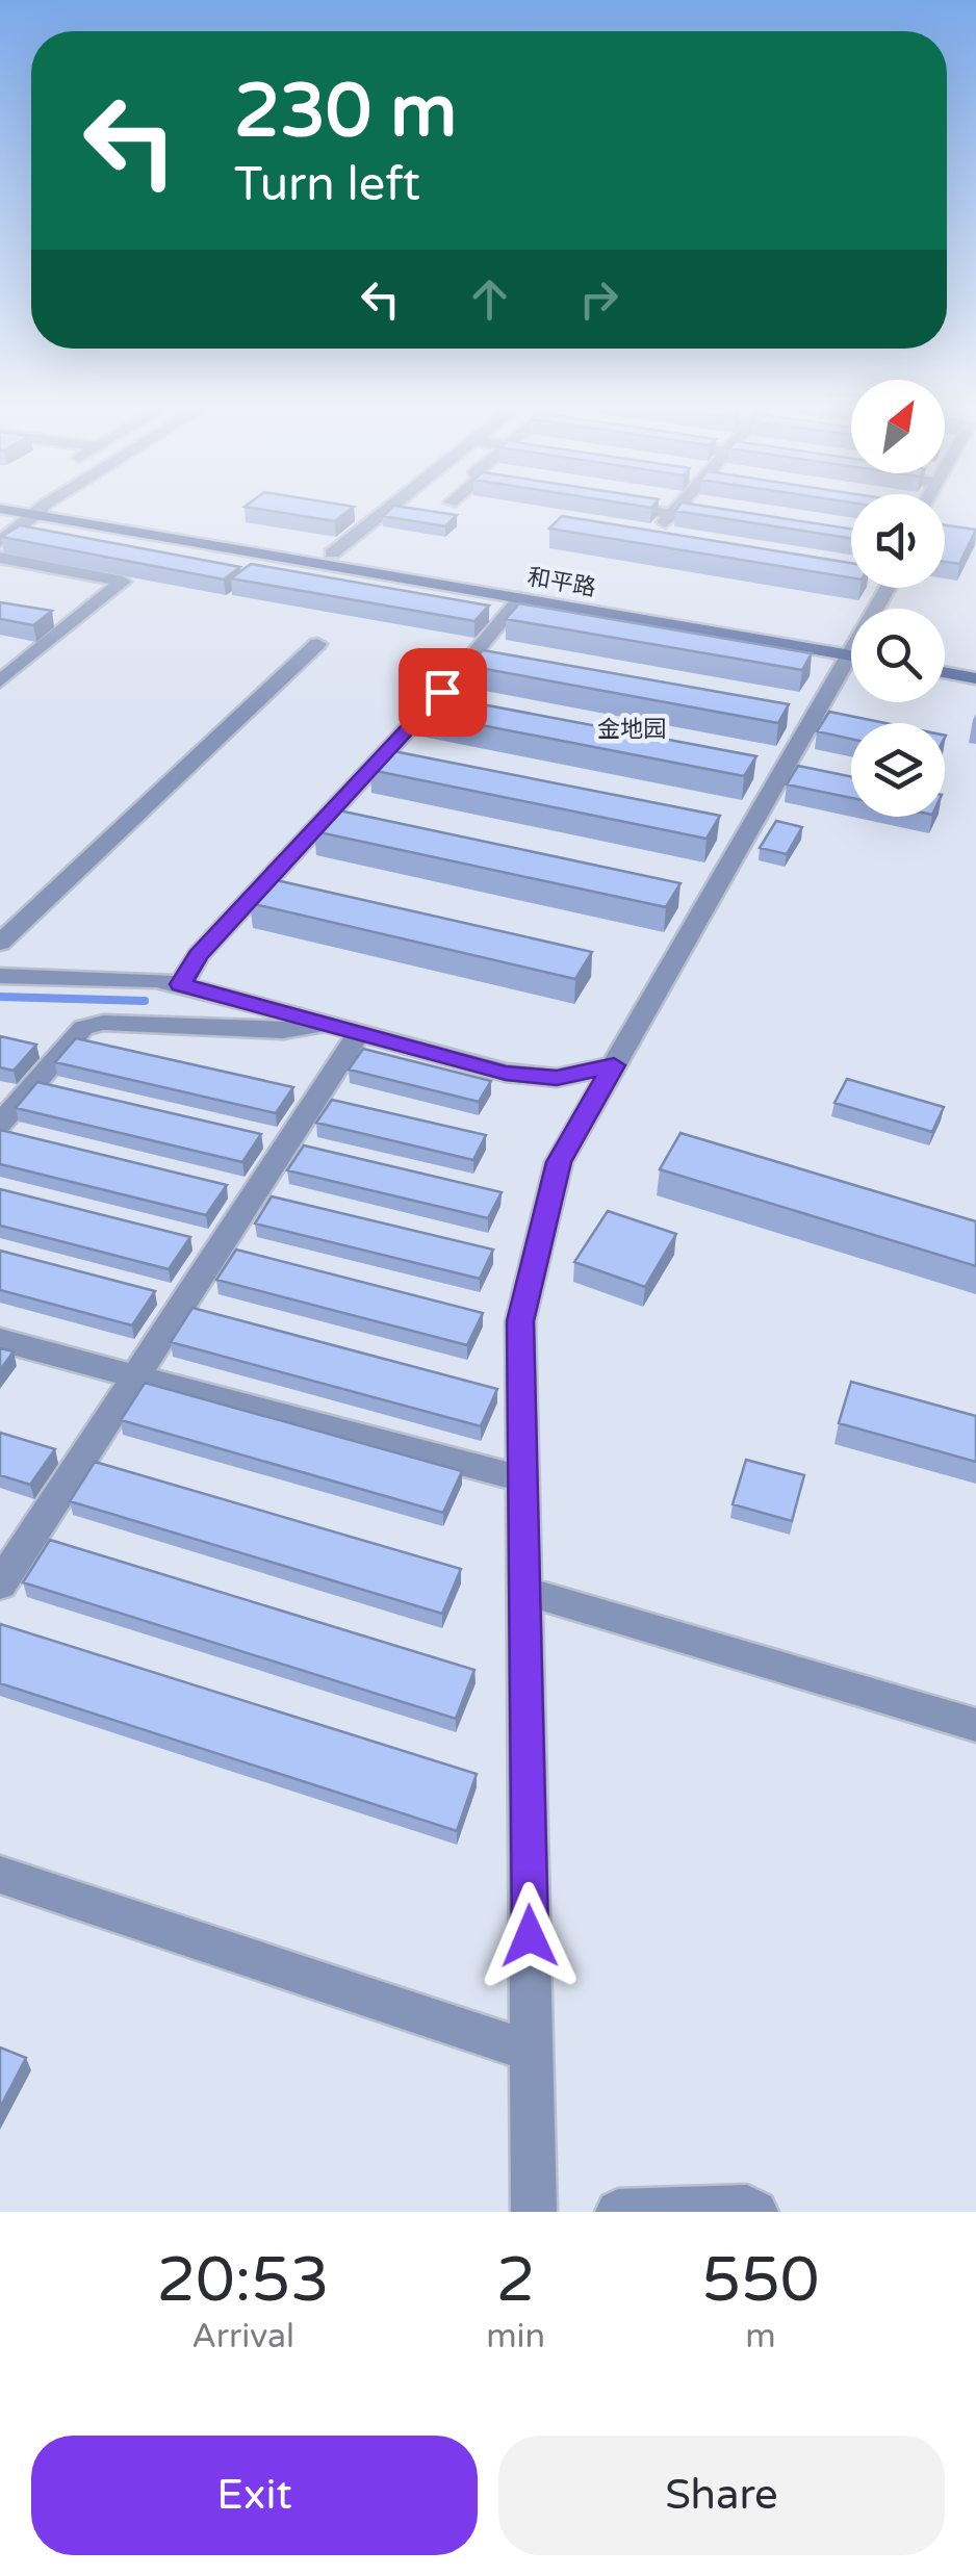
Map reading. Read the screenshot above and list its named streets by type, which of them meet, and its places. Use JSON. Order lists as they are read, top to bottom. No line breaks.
{"streets":{"street":["和平路"]},"districts":["金地园"],"north":"top right","page":{"turn":["230 m","Turn left"],"eta":["20:53","Arrival","2","min","550","m"],"buttons":["Exit","Share"]}}
